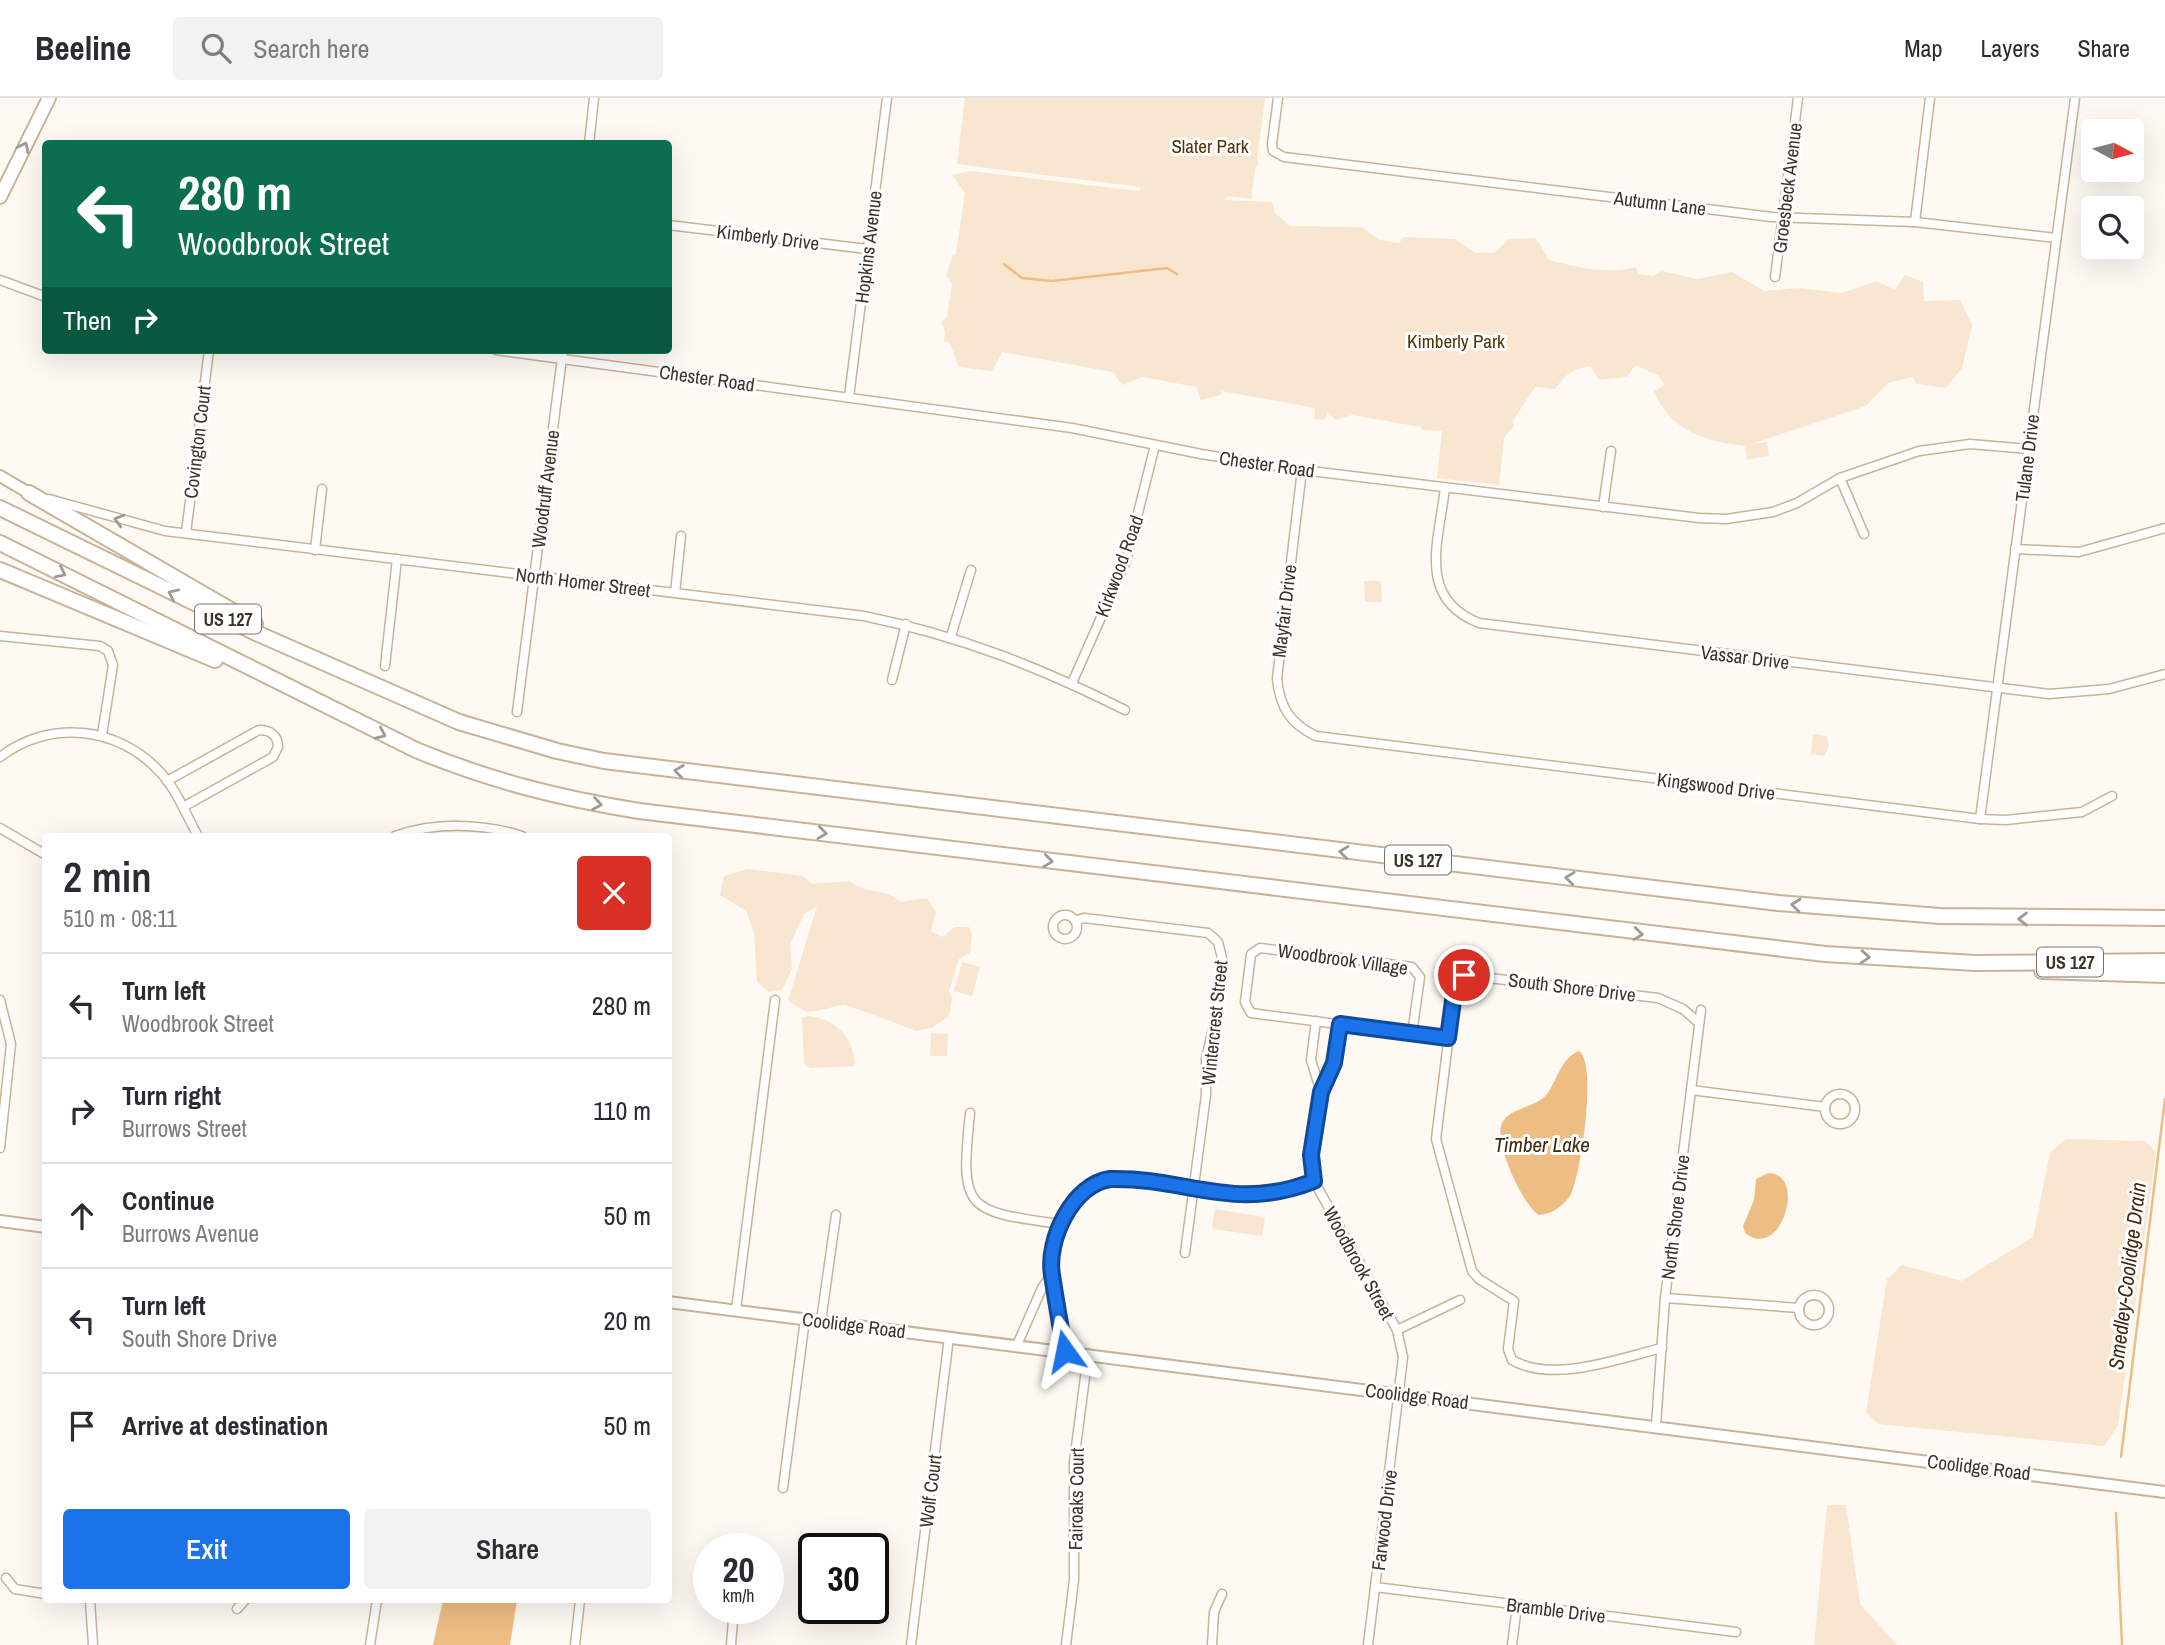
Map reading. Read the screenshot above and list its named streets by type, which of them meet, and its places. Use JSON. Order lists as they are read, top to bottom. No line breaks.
{"streets":{"highway":["US 127"],"street":["Groesbeck Avenue","Autumn Lane","Kimberly Drive","Hopkins Avenue","Chester Road","Covington Court","Tulane Drive","Woodruff Avenue","Kirkwood Road","North Homer Street","Mayfair Drive","Vassar Drive","Kingswood Drive","Woodbrook Village","South Shore Drive","Wintercrest Street","North Shore Drive","Woodbrook Street","Coolidge Road","Wolf Court","Fairoaks Court","Farwood Drive","Bramble Drive"]},"crossings":[["Groesbeck Avenue","Autumn Lane"],["Autumn Lane","Tulane Drive"],["Kimberly Drive","Hopkins Avenue"],["Hopkins Avenue","Chester Road"],["Chester Road","Tulane Drive"],["Chester Road","Woodruff Avenue"],["Chester Road","Kirkwood Road"],["Chester Road","Mayfair Drive"],["Chester Road","Vassar Drive"],["Covington Court","North Homer Street"],["Tulane Drive","Vassar Drive"],["Tulane Drive","Kingswood Drive"],["Woodruff Avenue","North Homer Street"],["Kirkwood Road","North Homer Street"],["Mayfair Drive","Kingswood Drive"],["Woodbrook Village","Woodbrook Street"],["South Shore Drive","North Shore Drive"],["North Shore Drive","Coolidge Road"],["Woodbrook Street","Coolidge Road"],["Woodbrook Street","Farwood Drive"],["Coolidge Road","Wolf Court"],["Coolidge Road","Fairoaks Court"],["Coolidge Road","Farwood Drive"],["Farwood Drive","Bramble Drive"]],"water":["Timber Lake","Smedley-Coolidge Drain"],"parks":["Slater Park","Kimberly Park"],"north":"right","page":{"header":"Beeline","search":"Search here","nav":["Map","Layers","Share"],"turn":["280 m","Woodbrook Street"],"then":"Then","heading":["2 min","510 m · 08:11"],"list":[{"name":"Turn left","note":"Woodbrook Street","value":"280 m"},{"name":"Turn right","note":"Burrows Street","value":"110 m"},{"name":"Continue","note":"Burrows Avenue","value":"50 m"},{"name":"Turn left","note":"South Shore Drive","value":"20 m"},{"name":"Arrive at destination","value":"50 m"}],"buttons":["Exit","Share"],"speed":"20 km/h","limit":"30"}}
